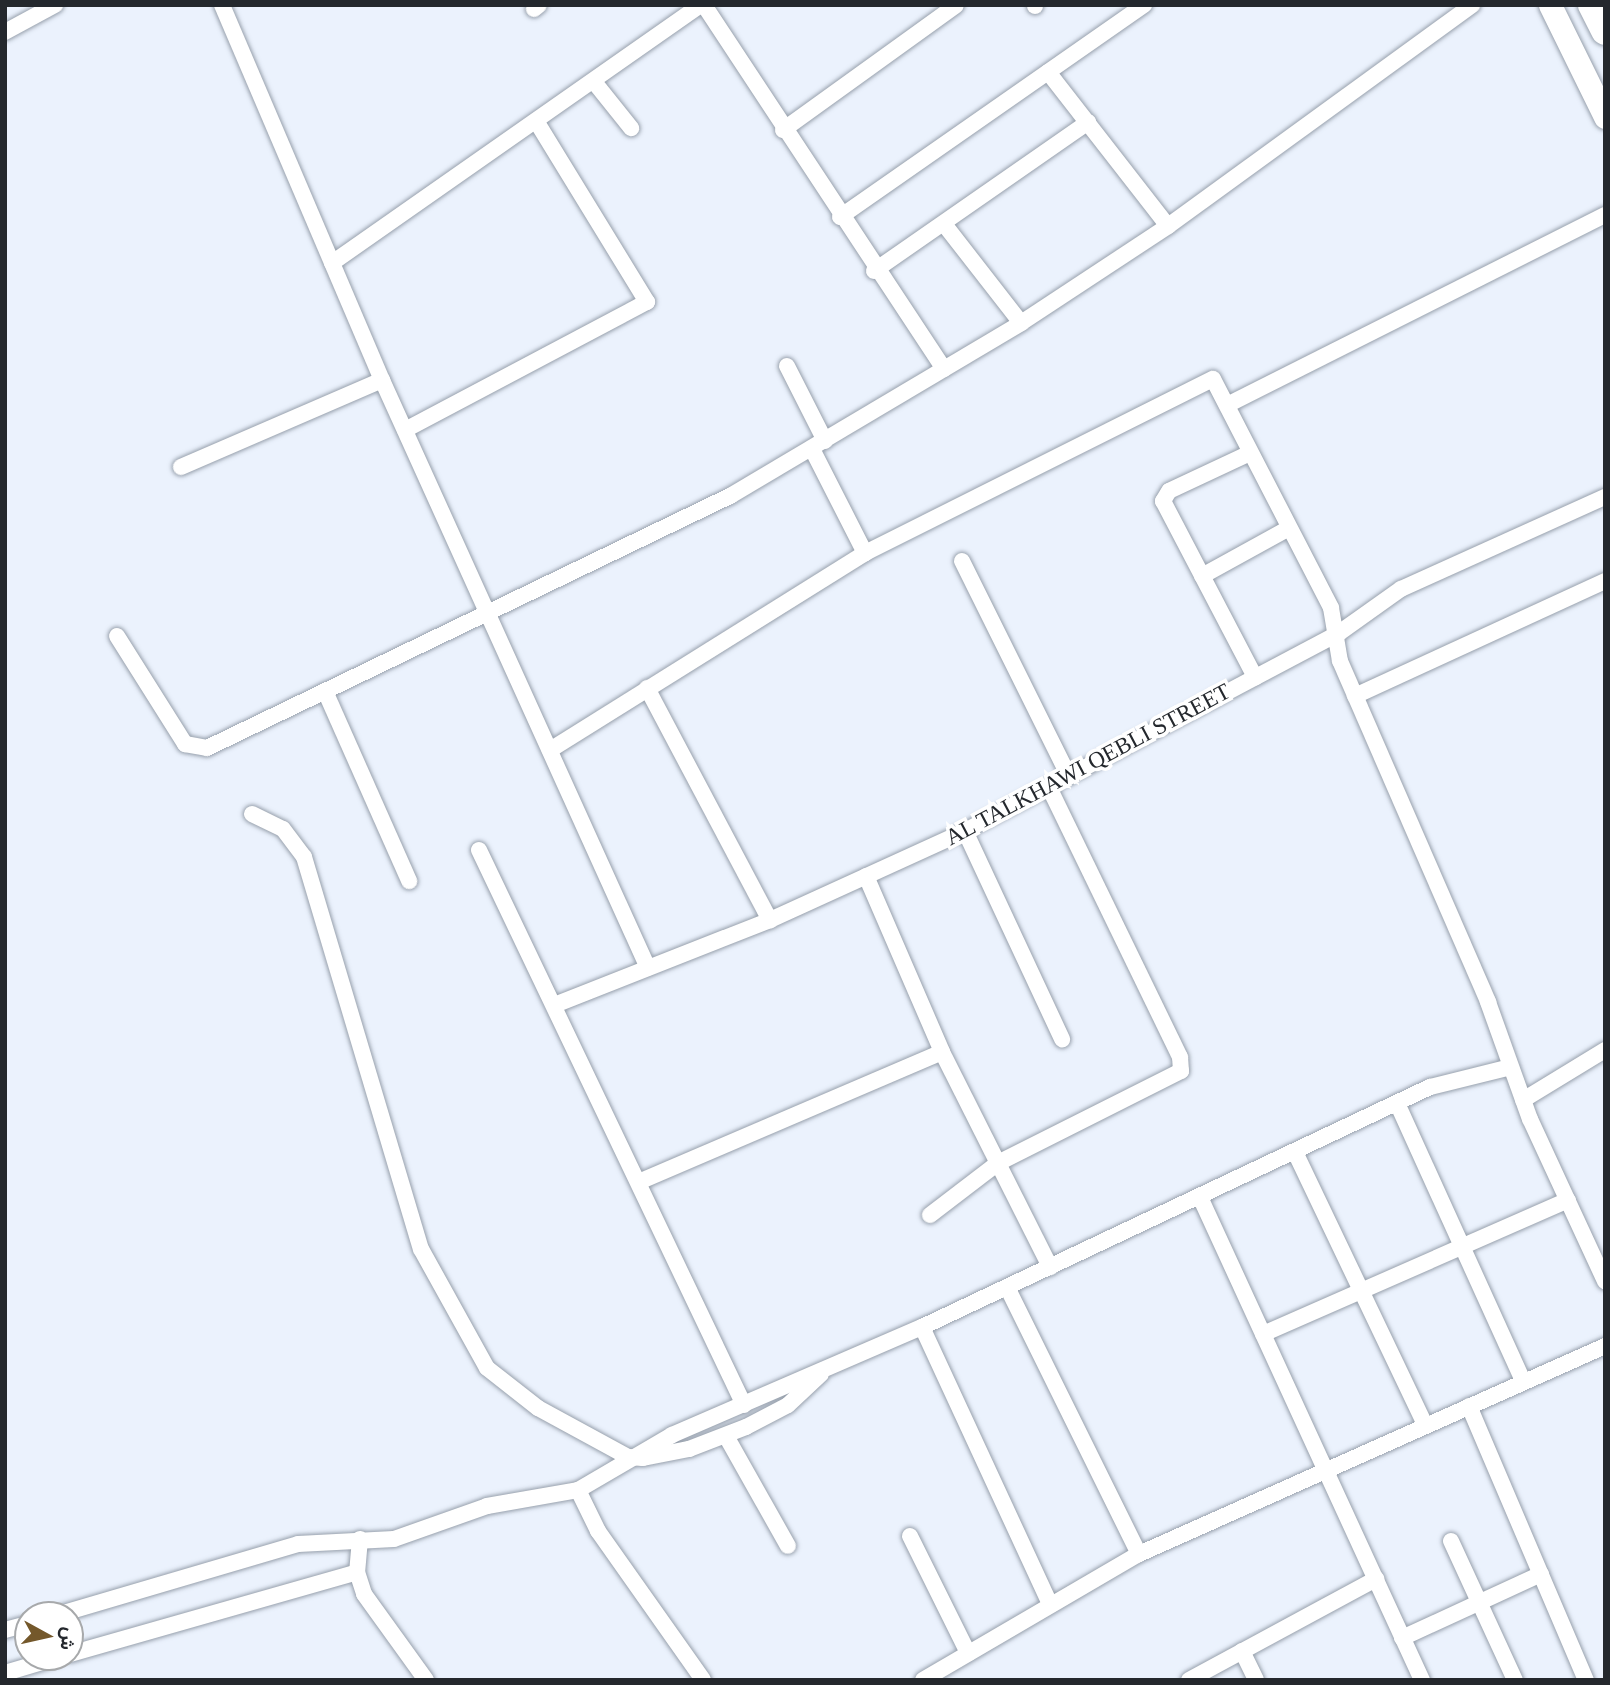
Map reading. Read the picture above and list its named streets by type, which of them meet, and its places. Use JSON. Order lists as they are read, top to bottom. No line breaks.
{"streets":{"street":["AL TALKHAWI QEBLI STREET"]},"north":"right"}
